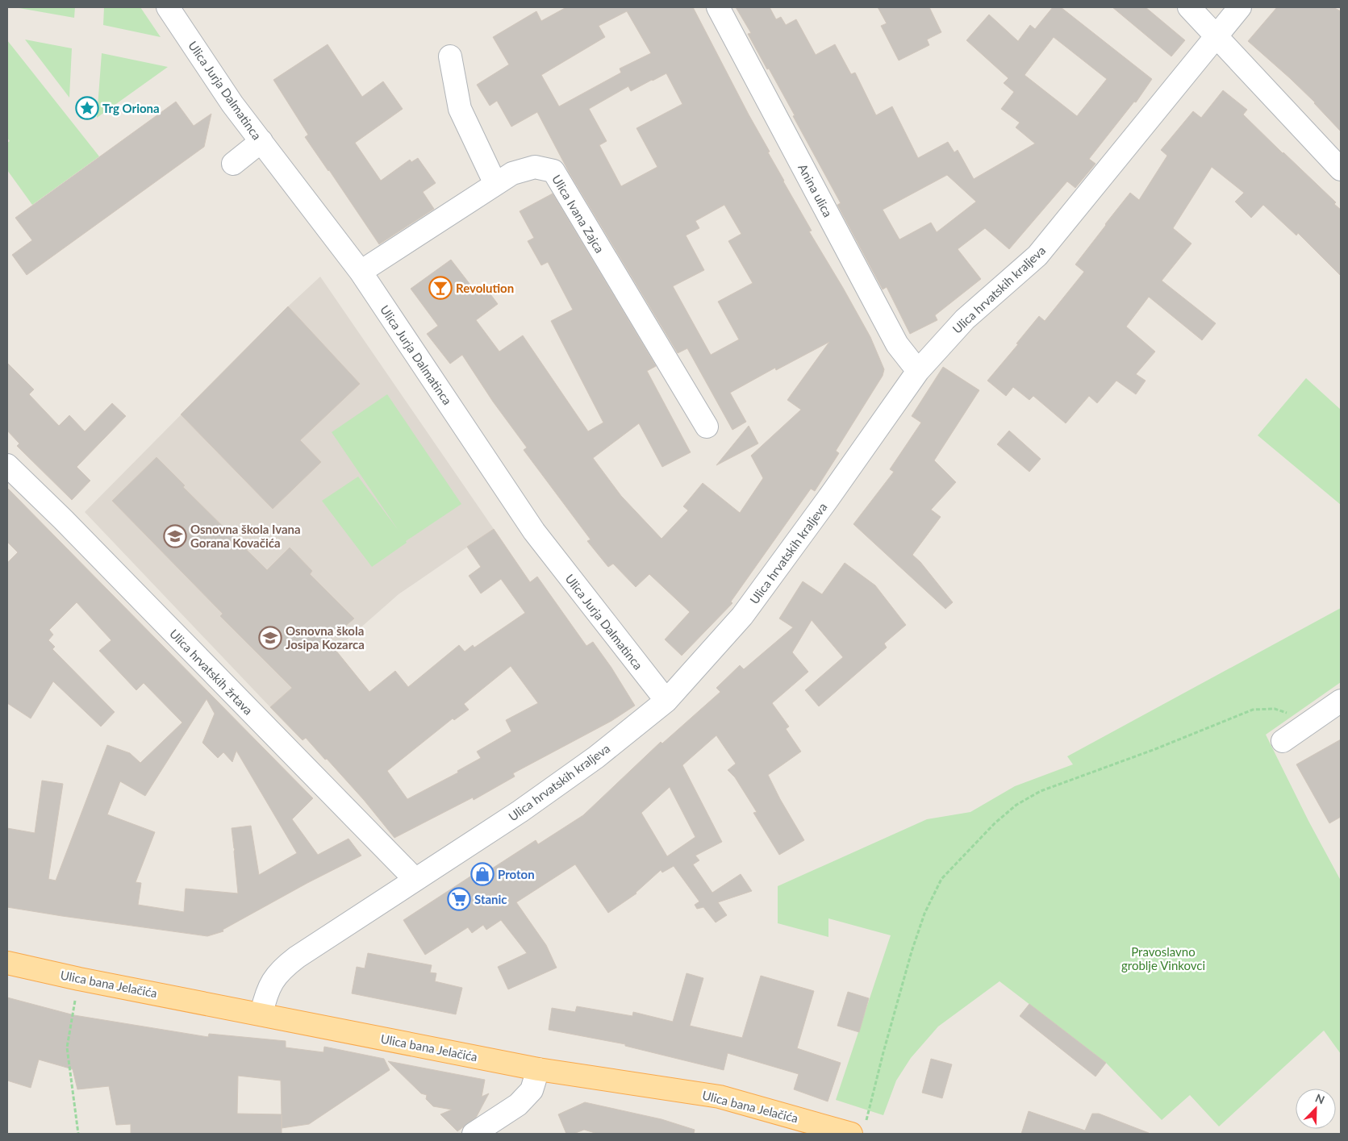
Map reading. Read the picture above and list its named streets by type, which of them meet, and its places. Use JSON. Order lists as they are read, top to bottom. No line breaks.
{"streets":{"main road":["Ulica bana Jelačića"],"street":["Ulica Jurja Dalmatinca","Anina ulica","Ulica Ivana Zajca","Ulica hrvatskih kraljeva","Ulica hrvatskih žrtava"]},"crossings":[["Ulica Jurja Dalmatinca","Ulica Ivana Zajca"],["Ulica Jurja Dalmatinca","Ulica hrvatskih kraljeva"],["Anina ulica","Ulica hrvatskih kraljeva"],["Ulica hrvatskih kraljeva","Ulica hrvatskih žrtava"],["Ulica hrvatskih kraljeva","Ulica bana Jelačića"]],"parks":["Pravoslavno groblje Vinkovci"],"places":{"place":["Trg Oriona"],"bar":["Revolution"],"school or university":["Osnovna škola Ivana Gorana Kovačića","Osnovna škola Josipa Kozarca"],"shop":["Proton"],"supermarket":["Stanic"]},"north":"top right"}
